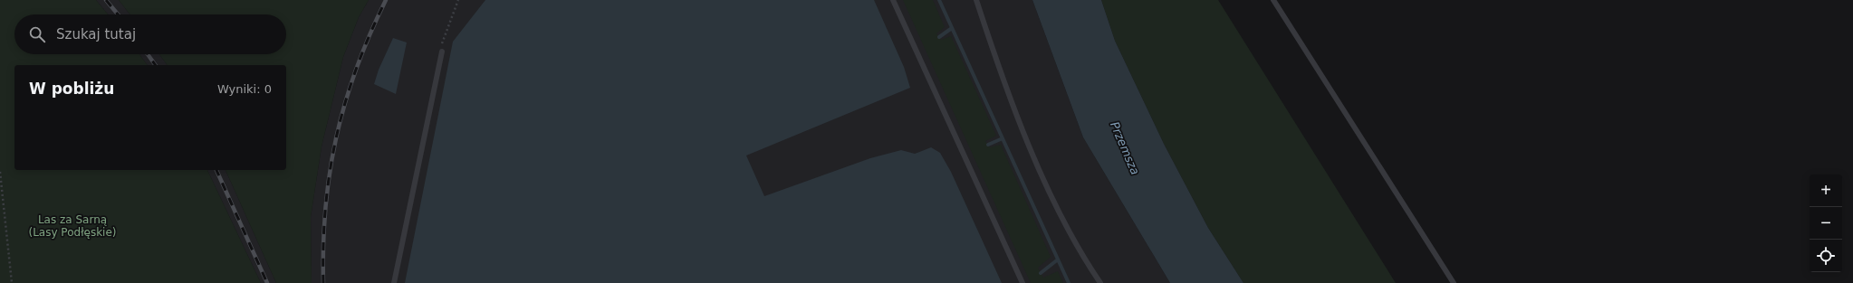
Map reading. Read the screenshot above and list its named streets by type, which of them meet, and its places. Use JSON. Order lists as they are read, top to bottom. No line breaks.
{"water":["Przemsza"],"parks":["Las za Sarną (Lasy Podłęskie)"],"page":{"search":"Szukaj tutaj","heading":["W pobliżu","Wyniki: 0"],"map_buttons":["+","−"]}}
